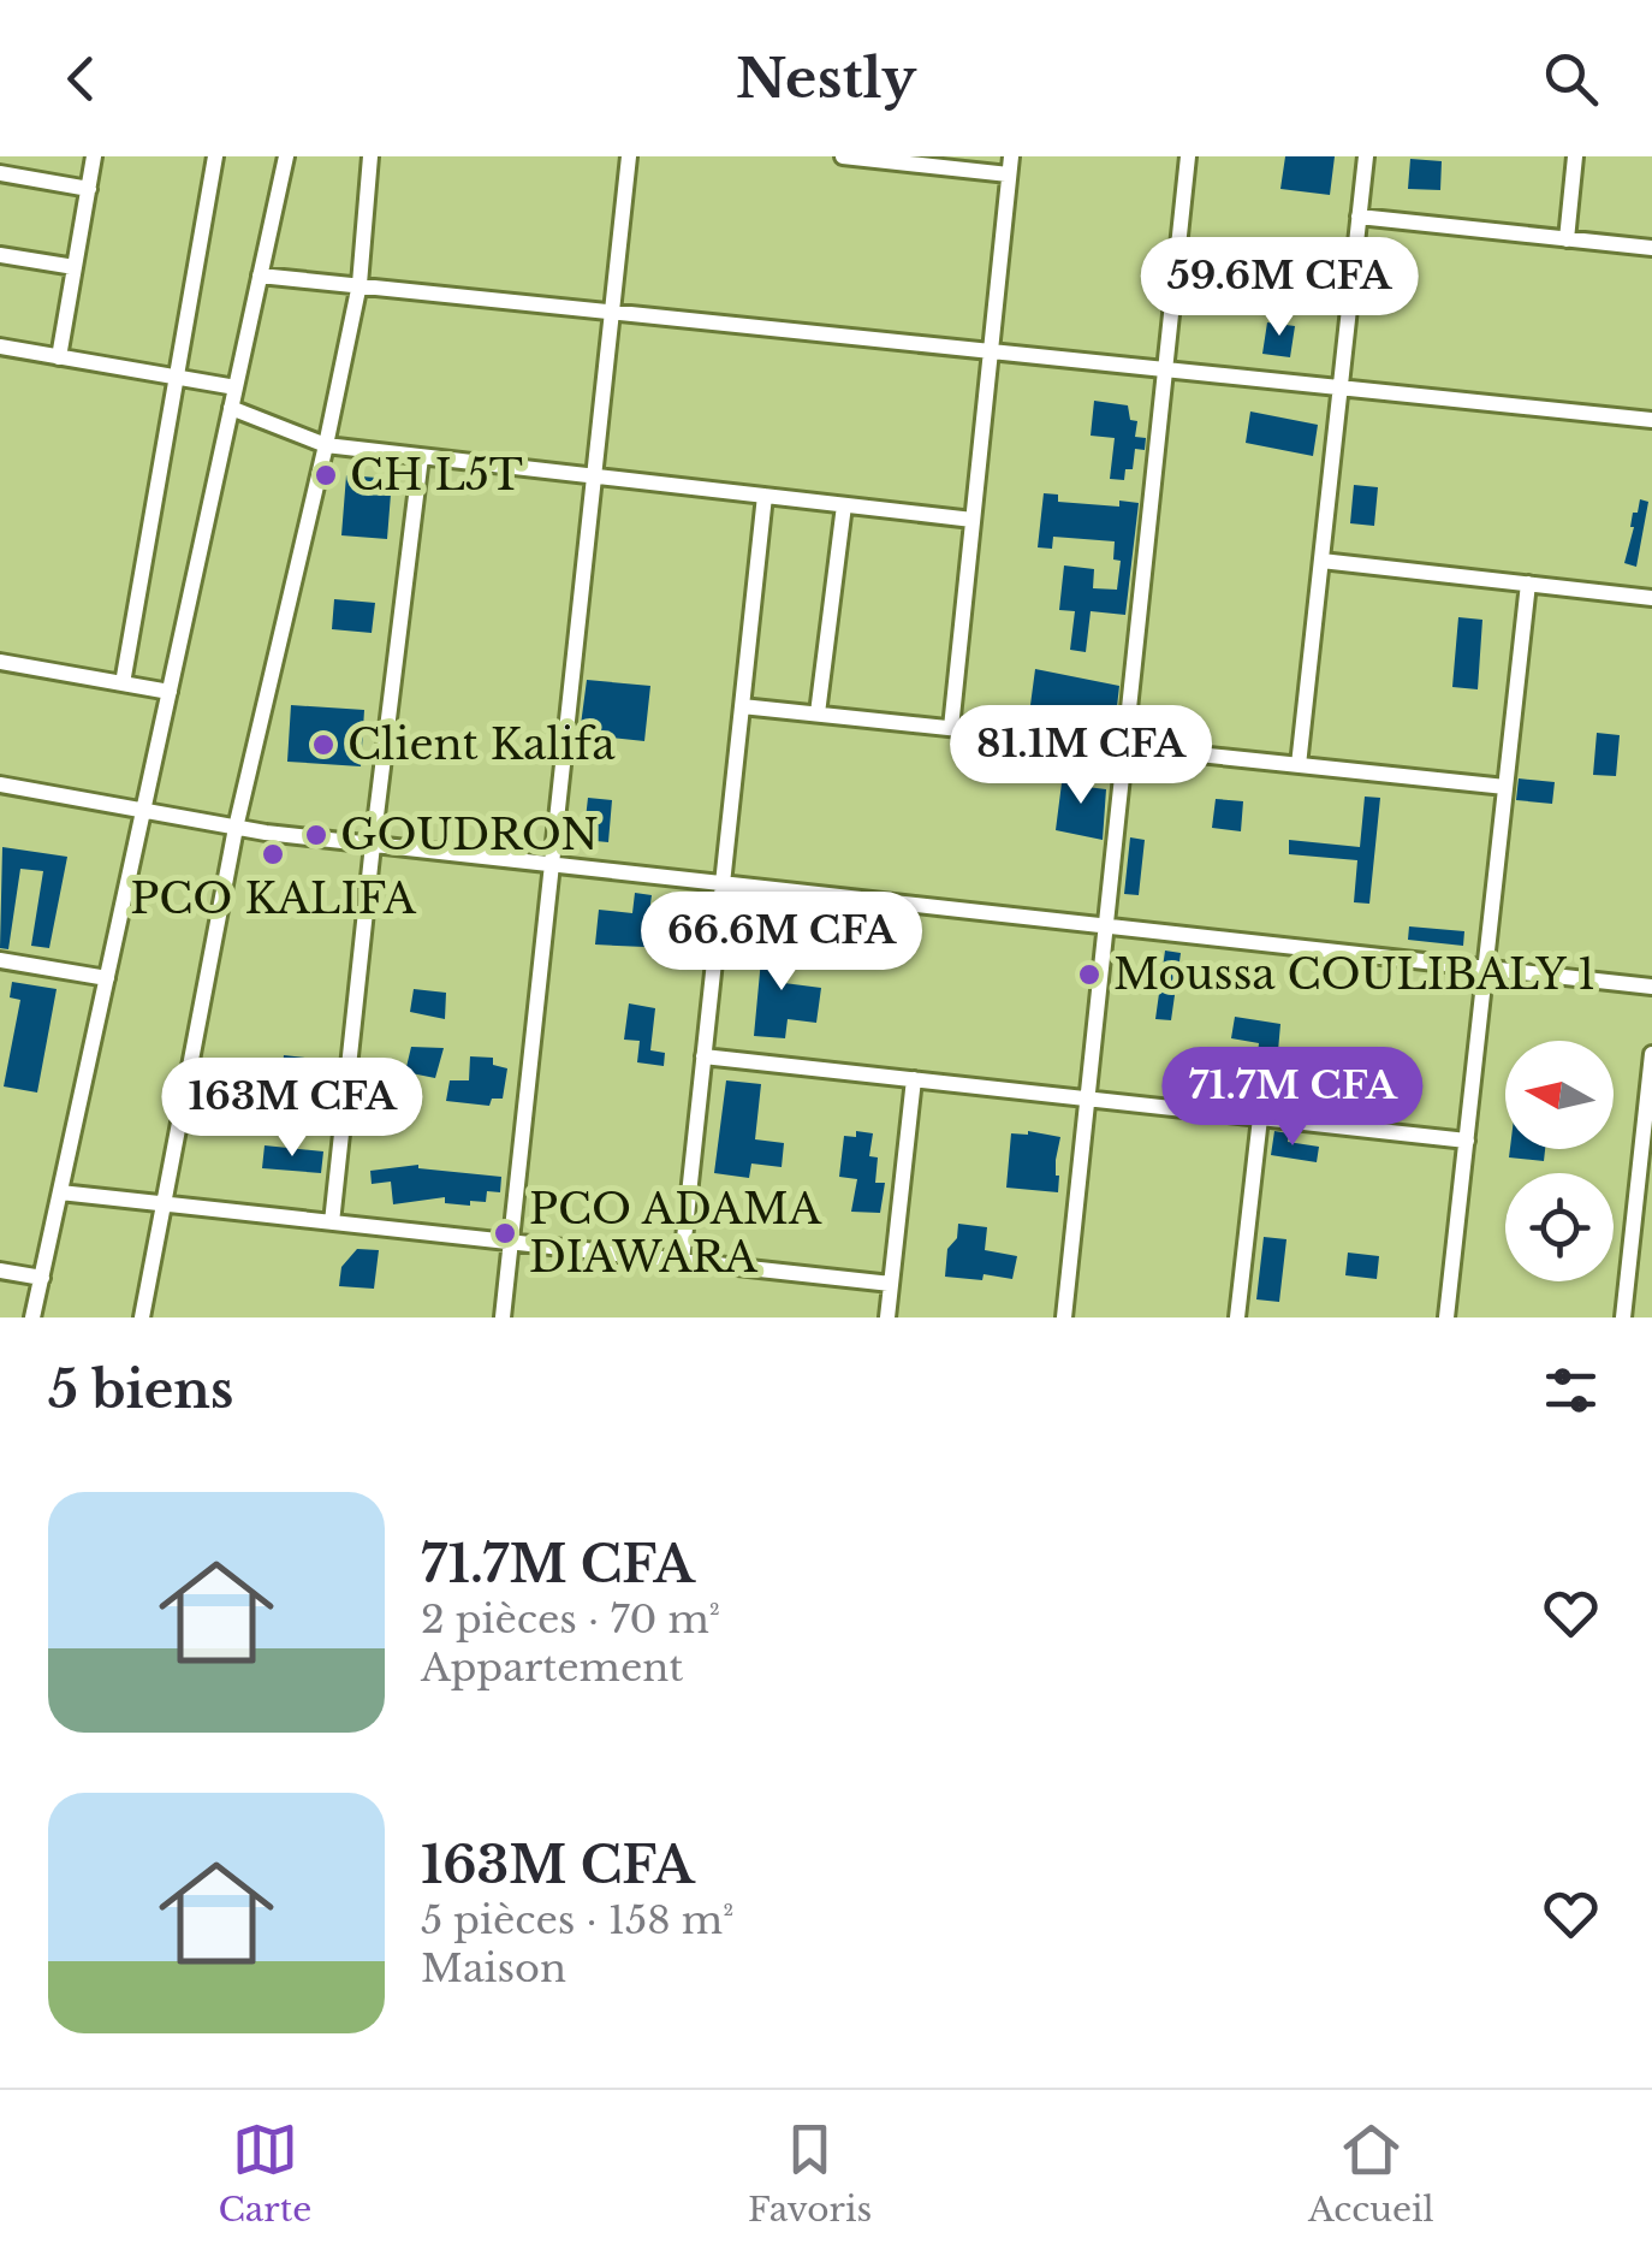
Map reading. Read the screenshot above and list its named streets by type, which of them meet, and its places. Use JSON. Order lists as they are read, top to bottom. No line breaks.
{"places":["CH L5T","Client Kalifa","GOUDRON","PCO KALIFA","Moussa COULIBALY 1","PCO ADAMA DIAWARA"],"north":"left","page":{"header":"Nestly","price":["59.6M CFA","81.1M CFA","66.6M CFA","71.7M CFA","163M CFA"],"heading":"5 biens","list":[{"name":"71.7M CFA","note":"2 pièces · 70 m² · Appartement"},{"name":"163M CFA","note":"5 pièces · 158 m² · Maison"}],"tabs":["Carte","Favoris","Accueil"]}}
